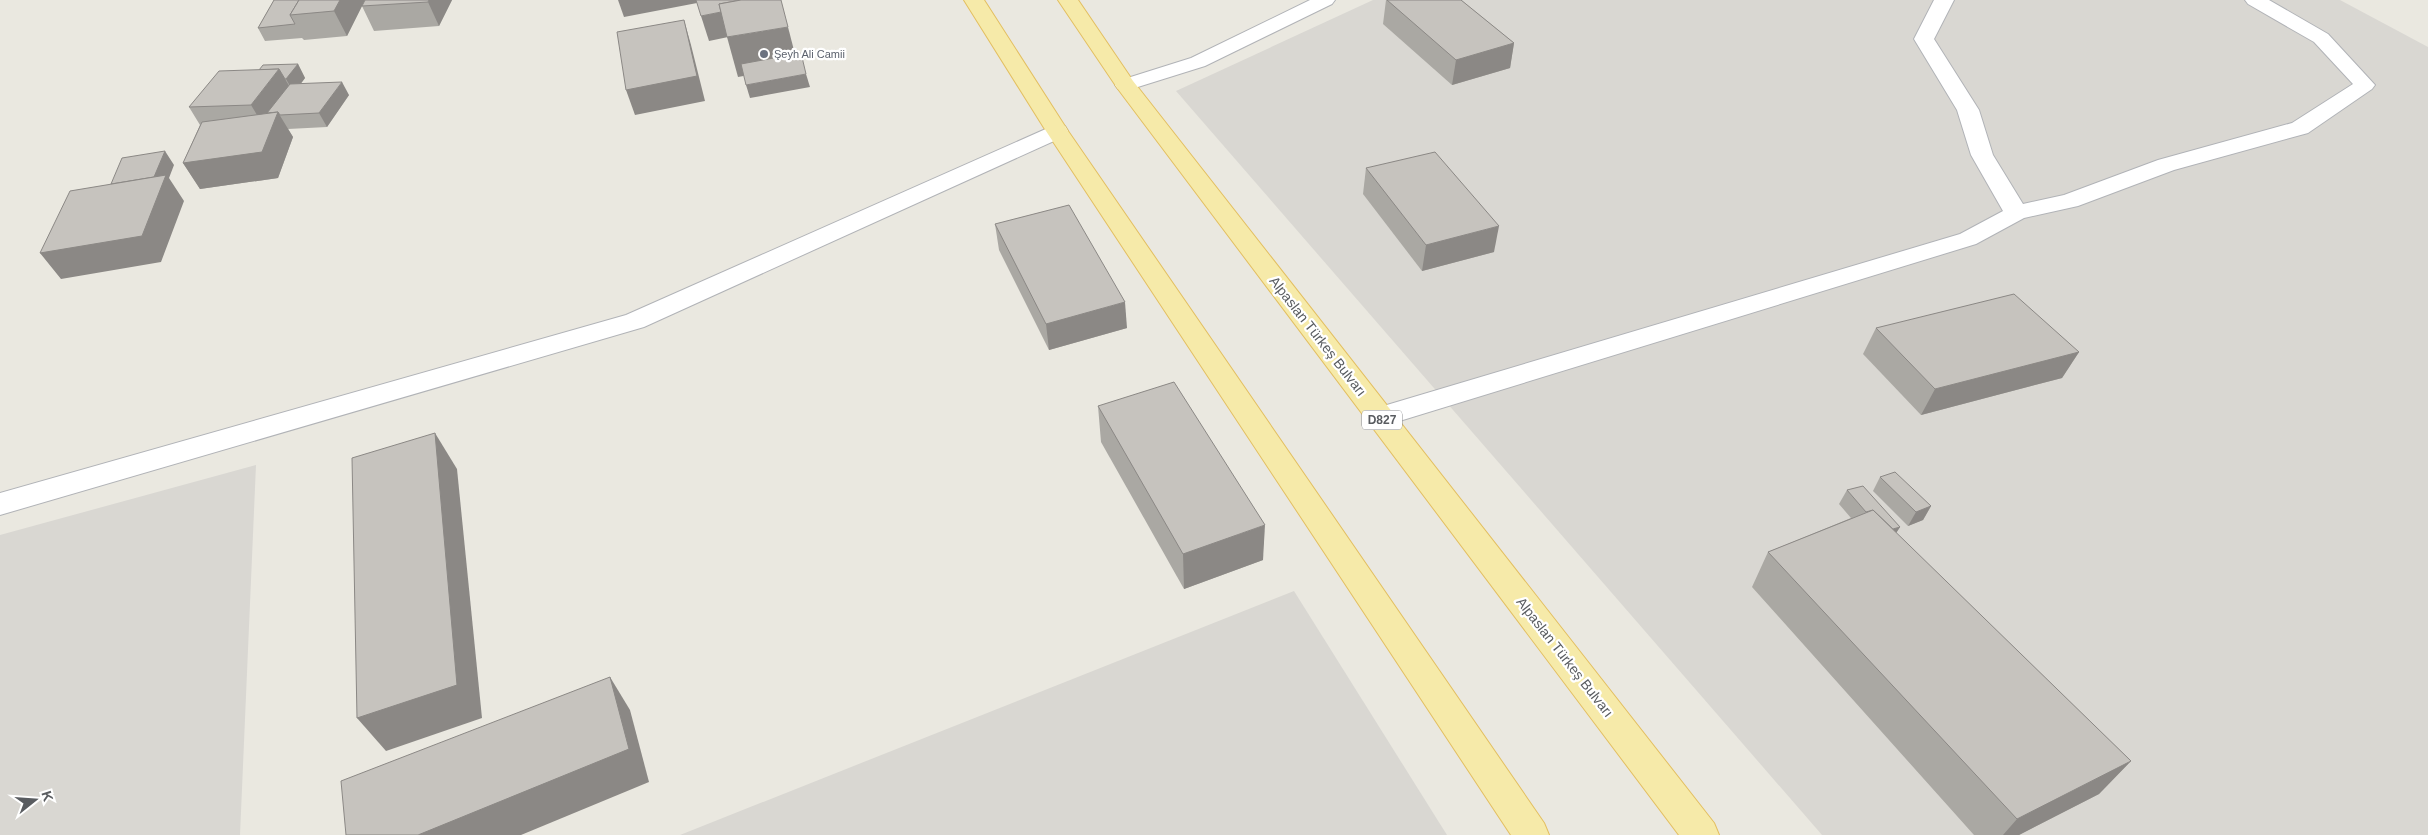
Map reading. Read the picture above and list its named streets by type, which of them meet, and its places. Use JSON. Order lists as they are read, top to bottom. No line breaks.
{"streets":{"main road":["Alpaslan Türkeş Bulvarı","D827"]},"places":["Şeyh Ali Camii"],"north":"right"}
